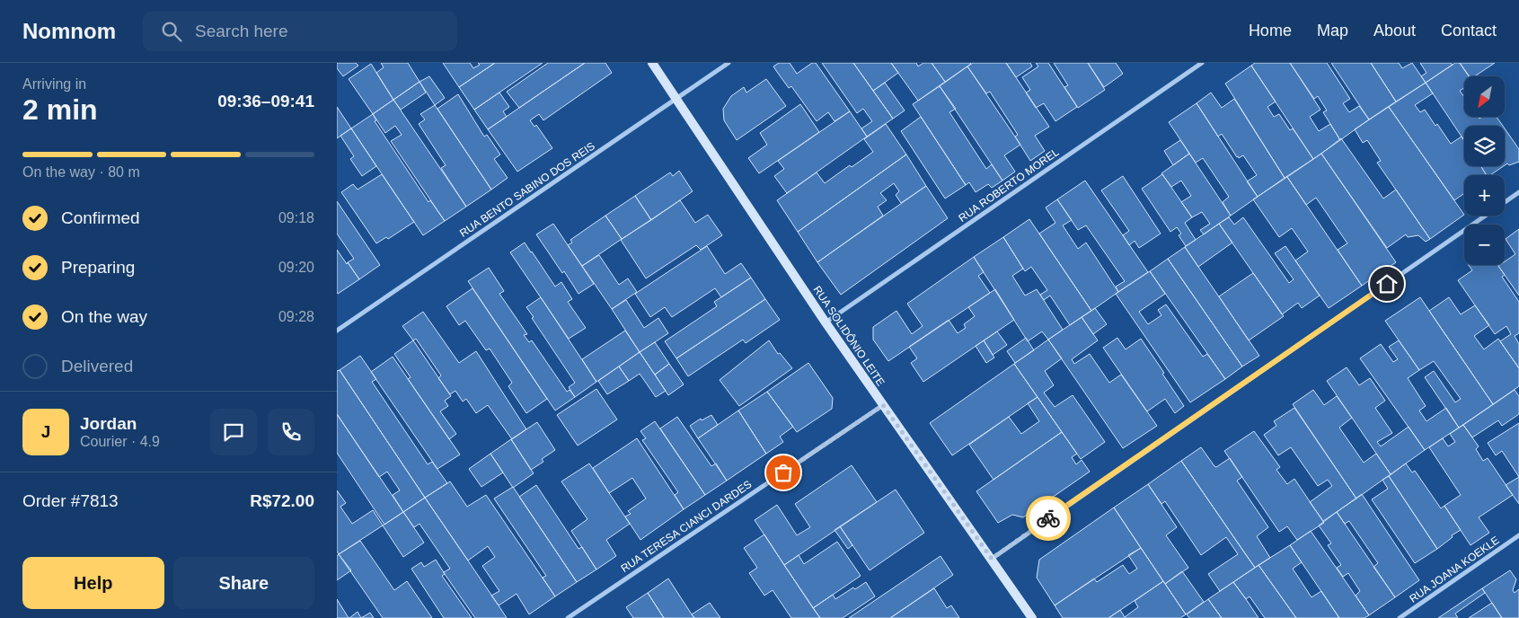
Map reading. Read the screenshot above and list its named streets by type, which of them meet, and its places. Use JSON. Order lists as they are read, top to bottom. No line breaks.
{"streets":{"main road":["RUA SOLIDÔNIO LEITE"],"street":["RUA ROBERTO MOREL","RUA BENTO SABINO DOS REIS","RUA TERESA CIANCI DARDES","RUA JOANA KOEKLE"]},"crossings":[["RUA ROBERTO MOREL","RUA SOLIDÔNIO LEITE"],["RUA BENTO SABINO DOS REIS","RUA SOLIDÔNIO LEITE"],["RUA SOLIDÔNIO LEITE","RUA TERESA CIANCI DARDES"]],"north":"bottom left","page":{"header":"Nomnom","search":"Search here","nav":["Home","Map","About","Contact"],"heading":["2 min","Arriving in","09:36–09:41"],"panel":["Jordan","Courier · 4.9","Order #7813","R$72.00"],"map_buttons":["+","−"],"bar":"On the way · 80 m","list":[["Confirmed","09:18"],["Preparing","09:20"],["On the way","09:28"],"Delivered"],"round":"J","buttons":["Help","Share"]}}
